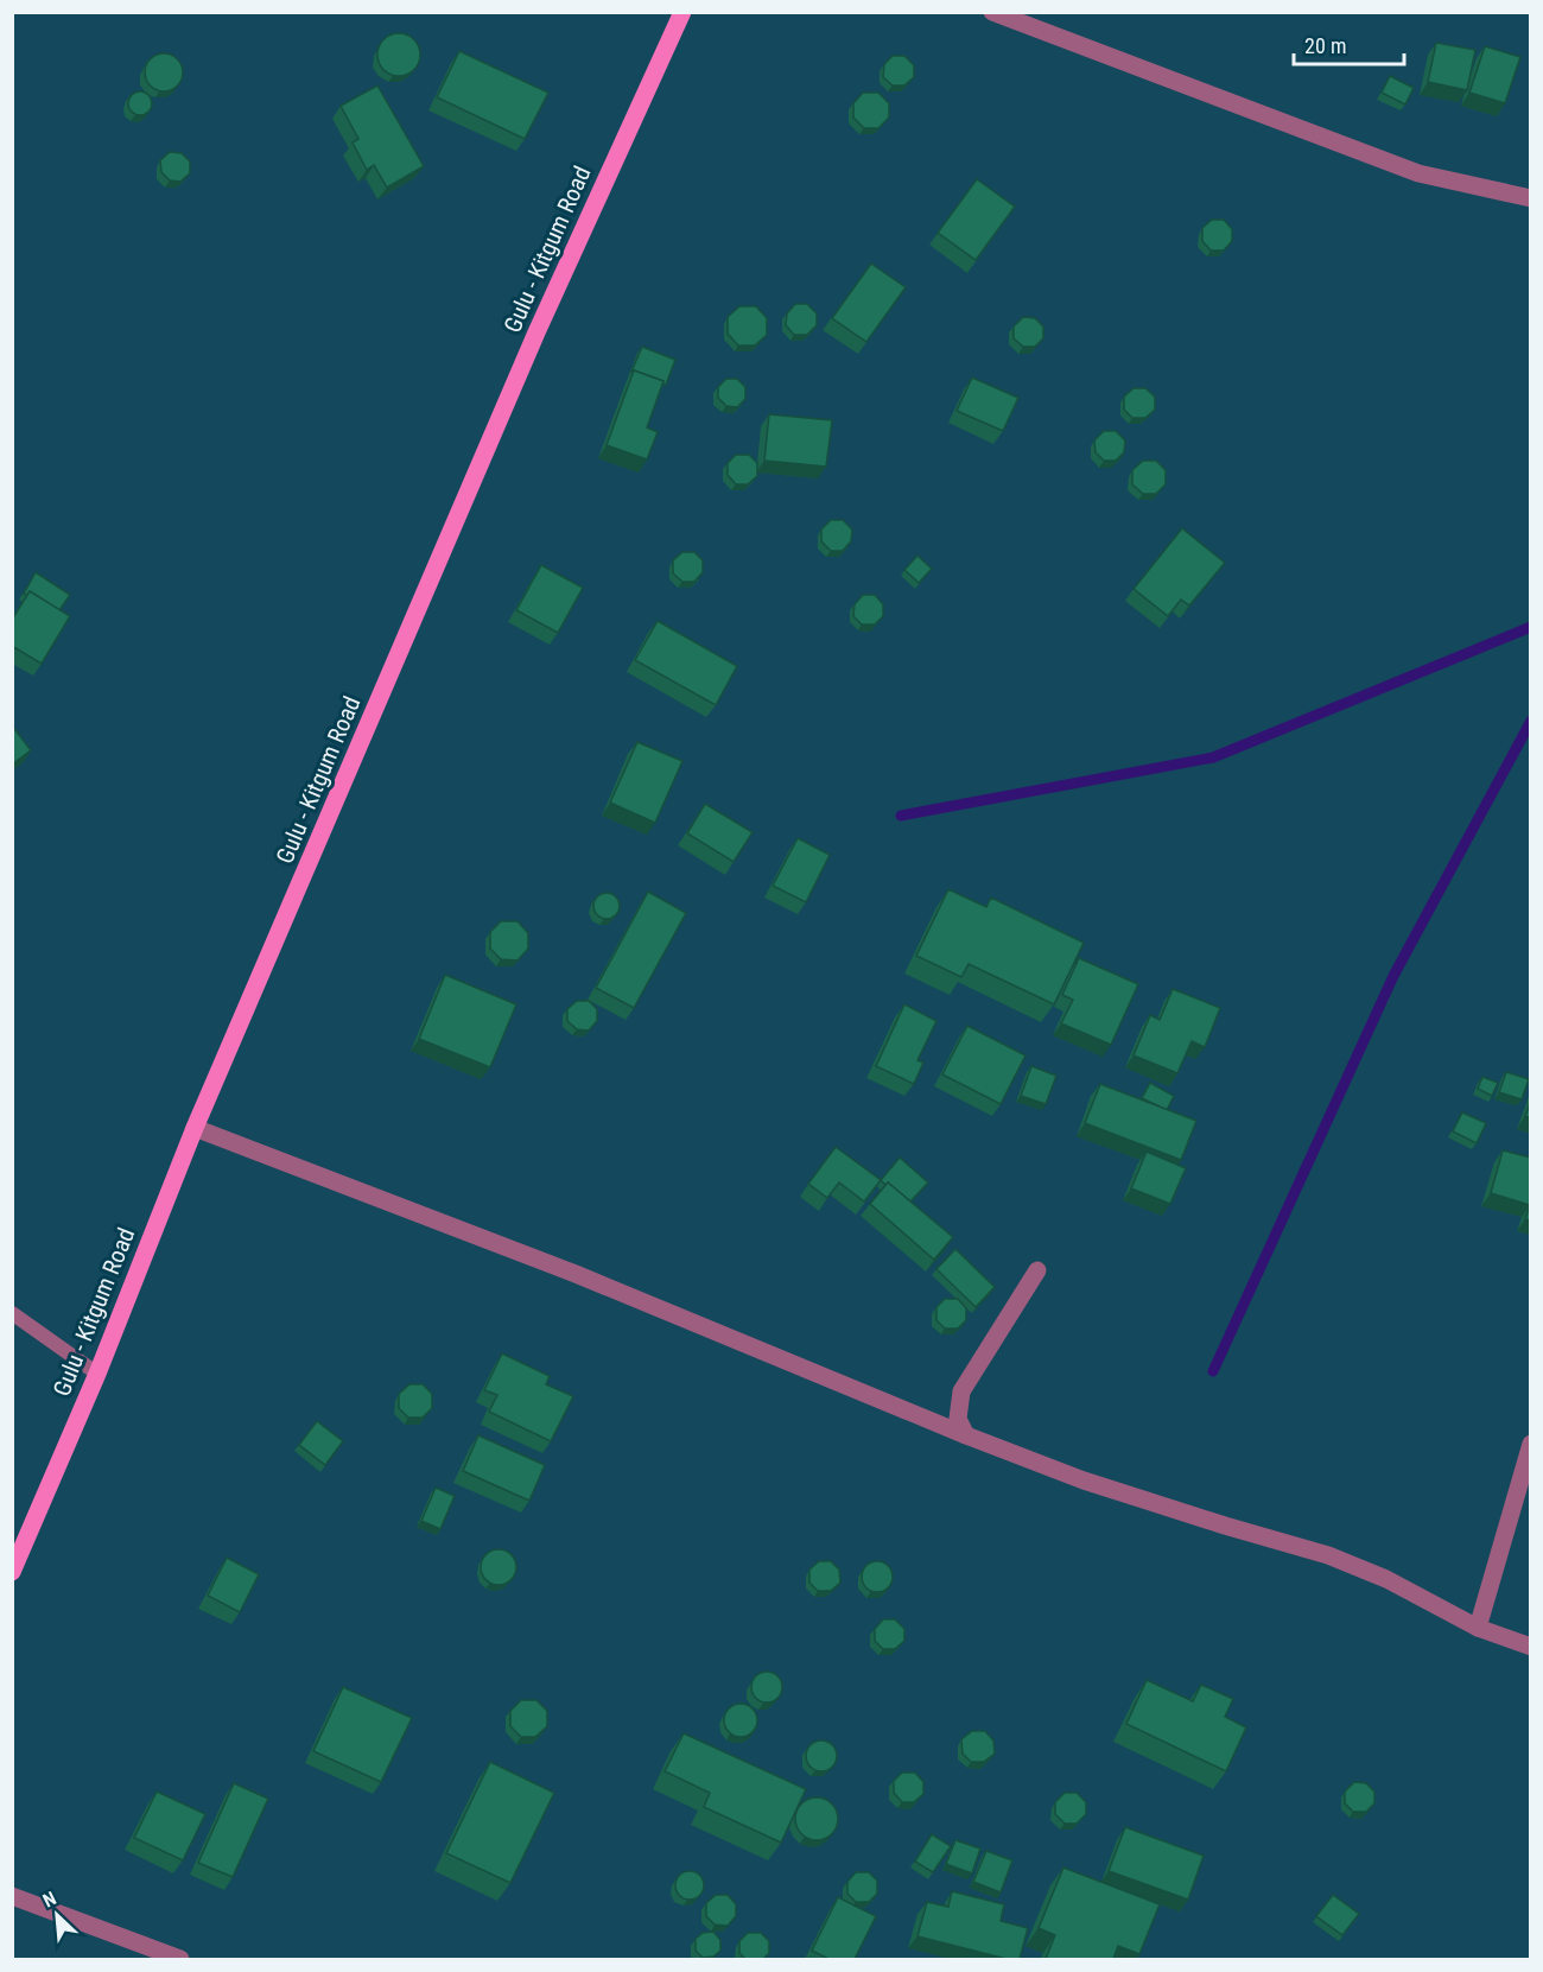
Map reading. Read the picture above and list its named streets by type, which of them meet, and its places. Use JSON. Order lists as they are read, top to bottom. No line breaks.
{"streets":{"main road":["Gulu - Kitgum Road"]},"scale_bar":"20 m","north":"top left"}
